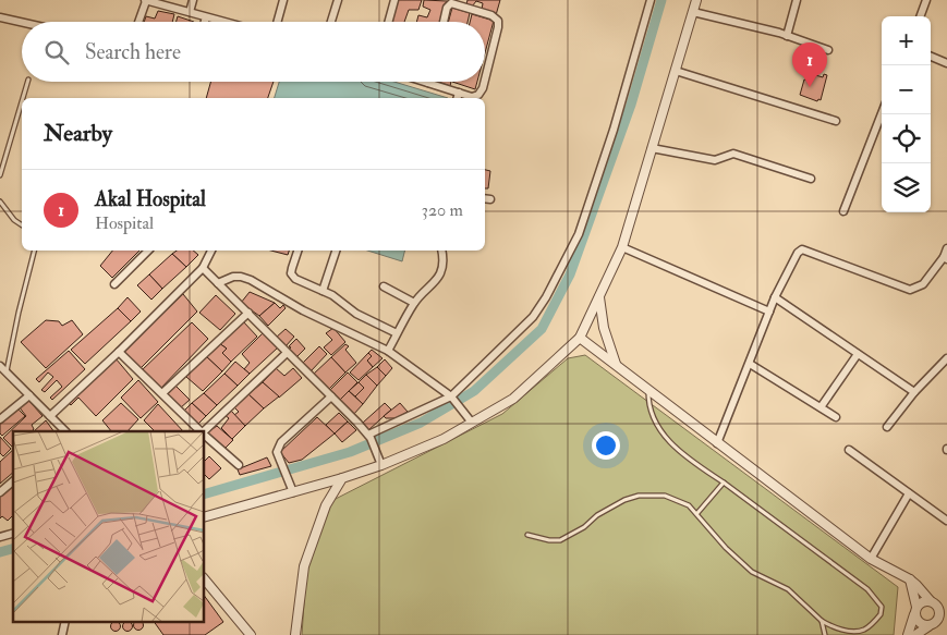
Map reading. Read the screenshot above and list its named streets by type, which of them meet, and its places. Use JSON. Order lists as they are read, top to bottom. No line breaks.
{"page":{"map_buttons":["+","−"],"search":"Search here","pins":"1","heading":"Nearby","list":[{"mark":"1","name":"Akal Hospital","note":"Hospital","value":"320 m"}]}}
